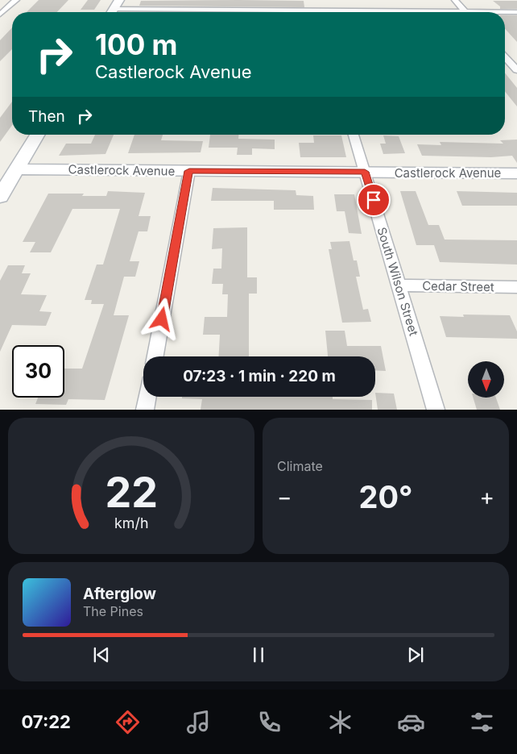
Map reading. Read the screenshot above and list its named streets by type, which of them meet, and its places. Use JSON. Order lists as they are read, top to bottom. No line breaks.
{"streets":{"street":["Castlerock Avenue","South Wilson Street","Cedar Street"]},"crossings":[["Castlerock Avenue","South Wilson Street"],["South Wilson Street","Cedar Street"]],"north":"bottom","page":{"turn":["100 m","Castlerock Avenue"],"then":"Then","limit":"30","trip":"07:23 · 1 min · 220 m","tile":"Climate","heat":["−","20°","+"],"song":["Afterglow","The Pines"],"tabs":"07:22","gauge":["22","km/h"]}}
